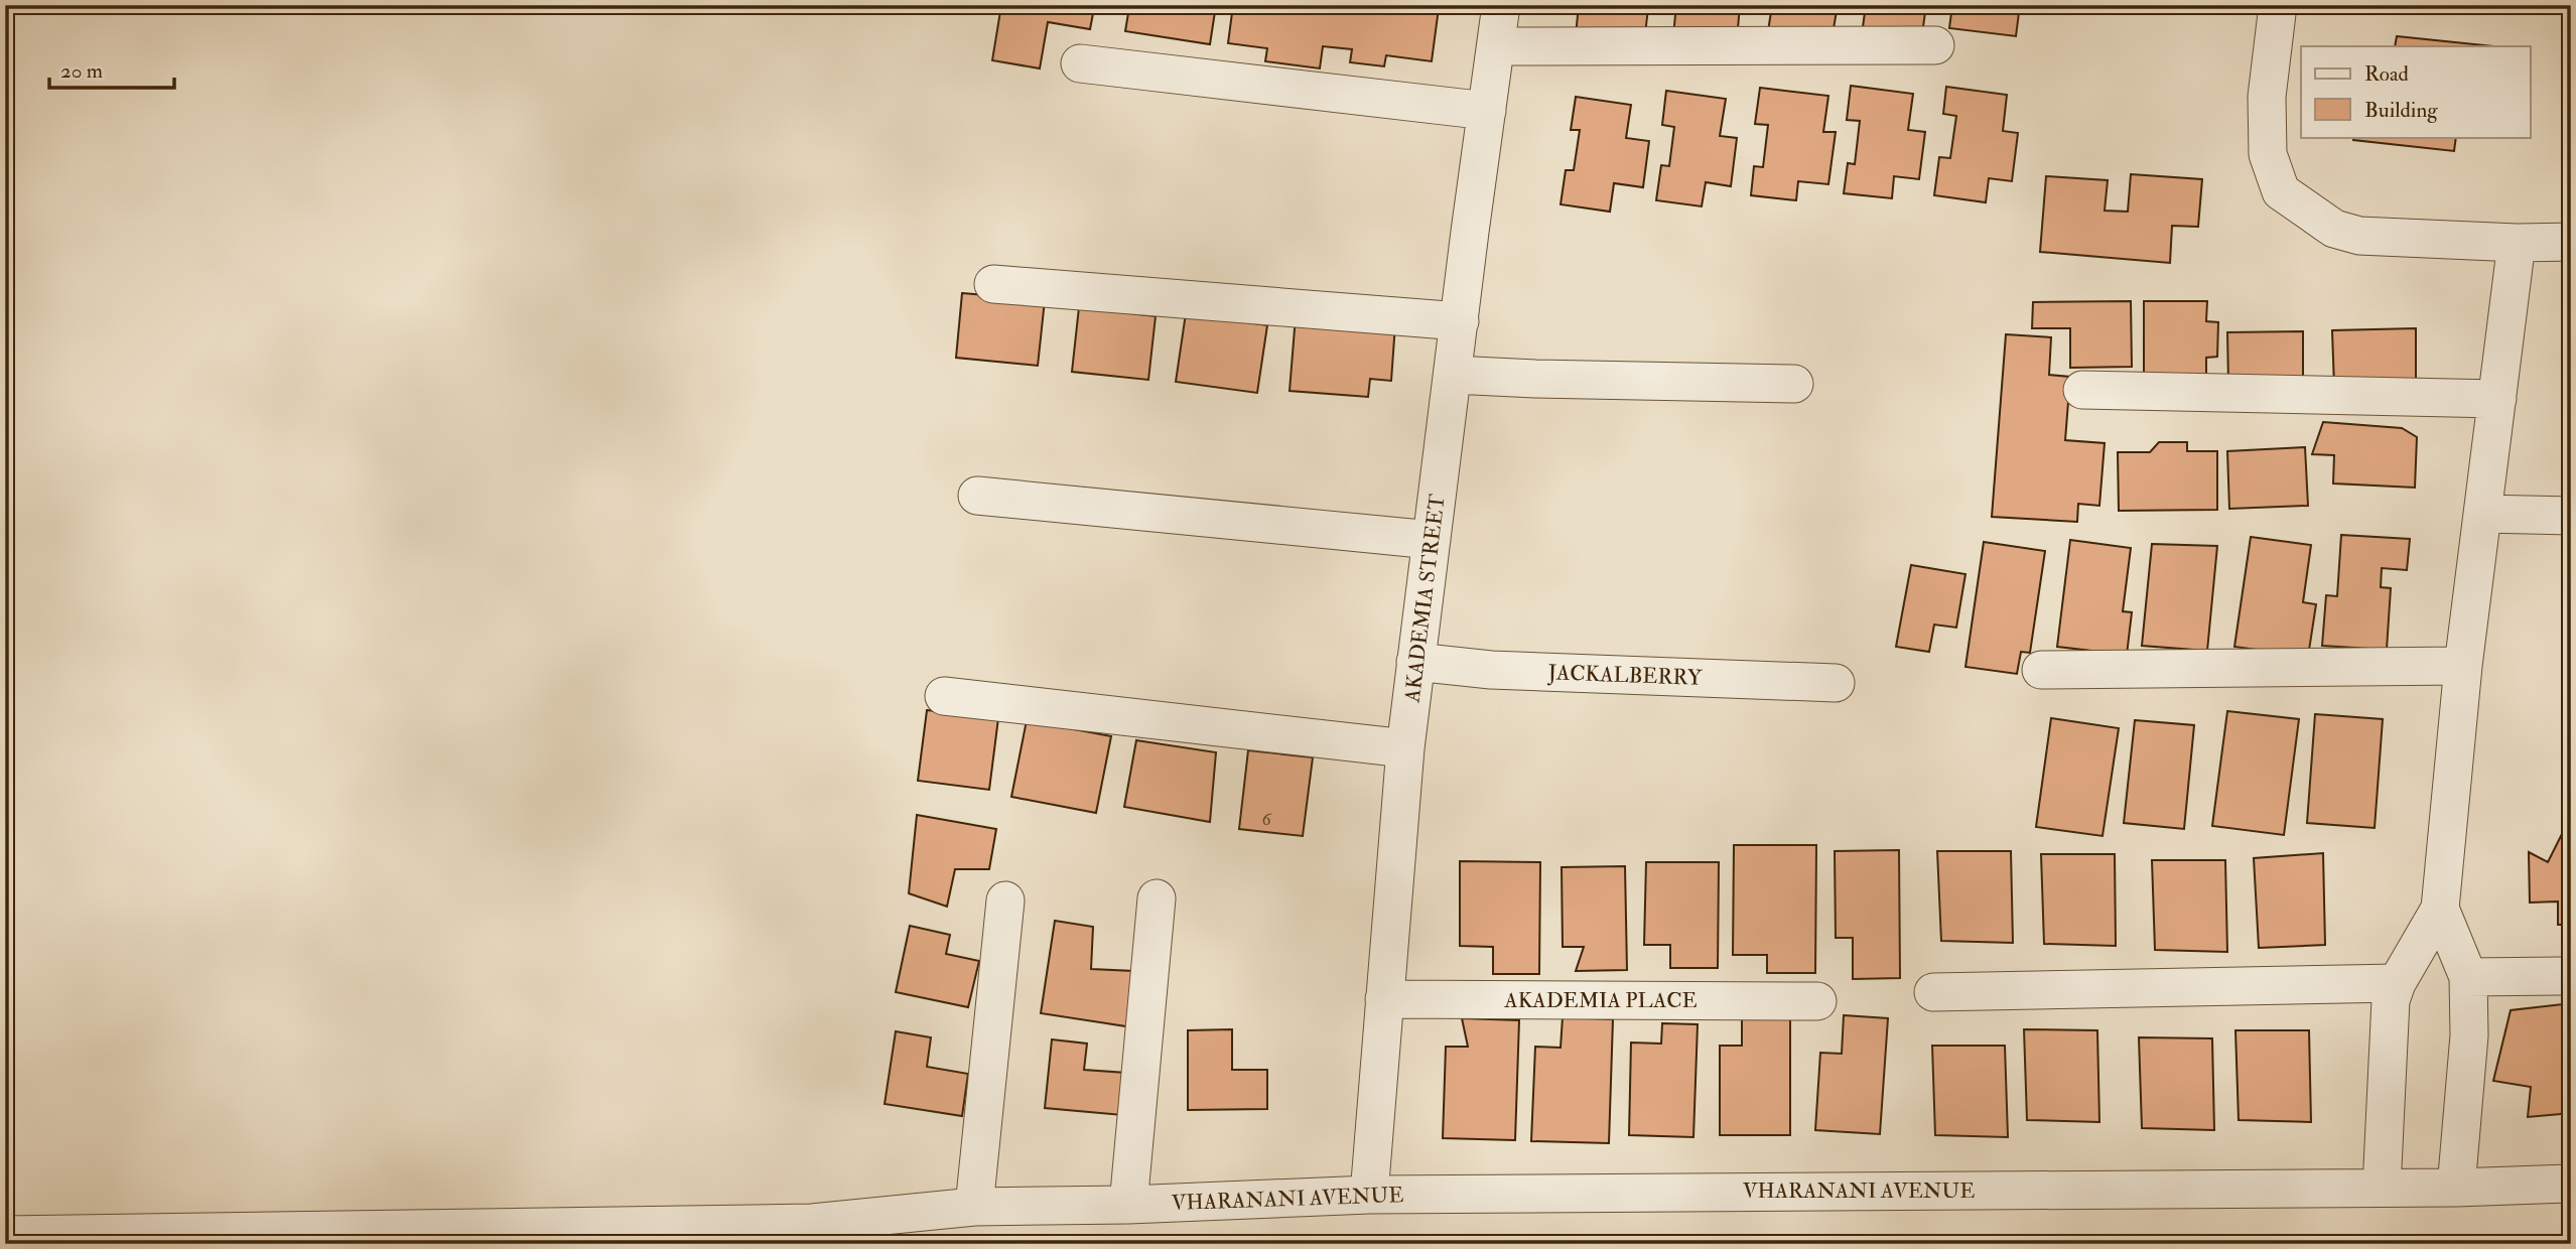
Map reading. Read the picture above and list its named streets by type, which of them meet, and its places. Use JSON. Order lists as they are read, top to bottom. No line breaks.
{"streets":{"street":["AKADEMIA STREET","JACKALBERRY","AKADEMIA PLACE","VHARANANI AVENUE"]},"crossings":[["AKADEMIA STREET","JACKALBERRY"],["AKADEMIA STREET","AKADEMIA PLACE"],["AKADEMIA STREET","VHARANANI AVENUE"]],"house_numbers":["6"],"legend":["Road","Building"],"scale_bar":"20 m"}
